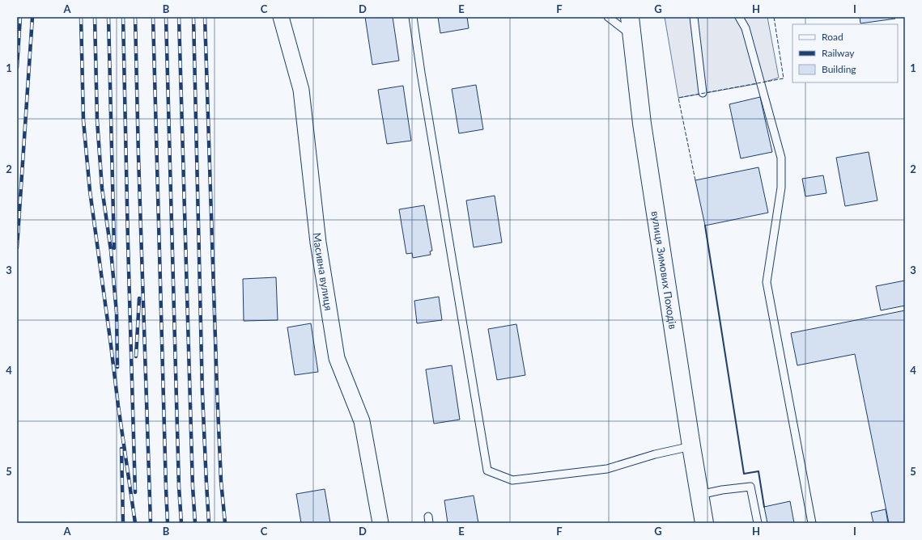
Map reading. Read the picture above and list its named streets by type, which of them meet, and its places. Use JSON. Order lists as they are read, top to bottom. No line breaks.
{"streets":{"main road":["вулиця Зимових Походів"],"street":["Масивна вулиця"]},"legend":["Road","Railway","Building"],"grid":{"columns":["A","B","C","D","E","F","G","H","I"],"rows":["1","2","3","4","5"]}}
